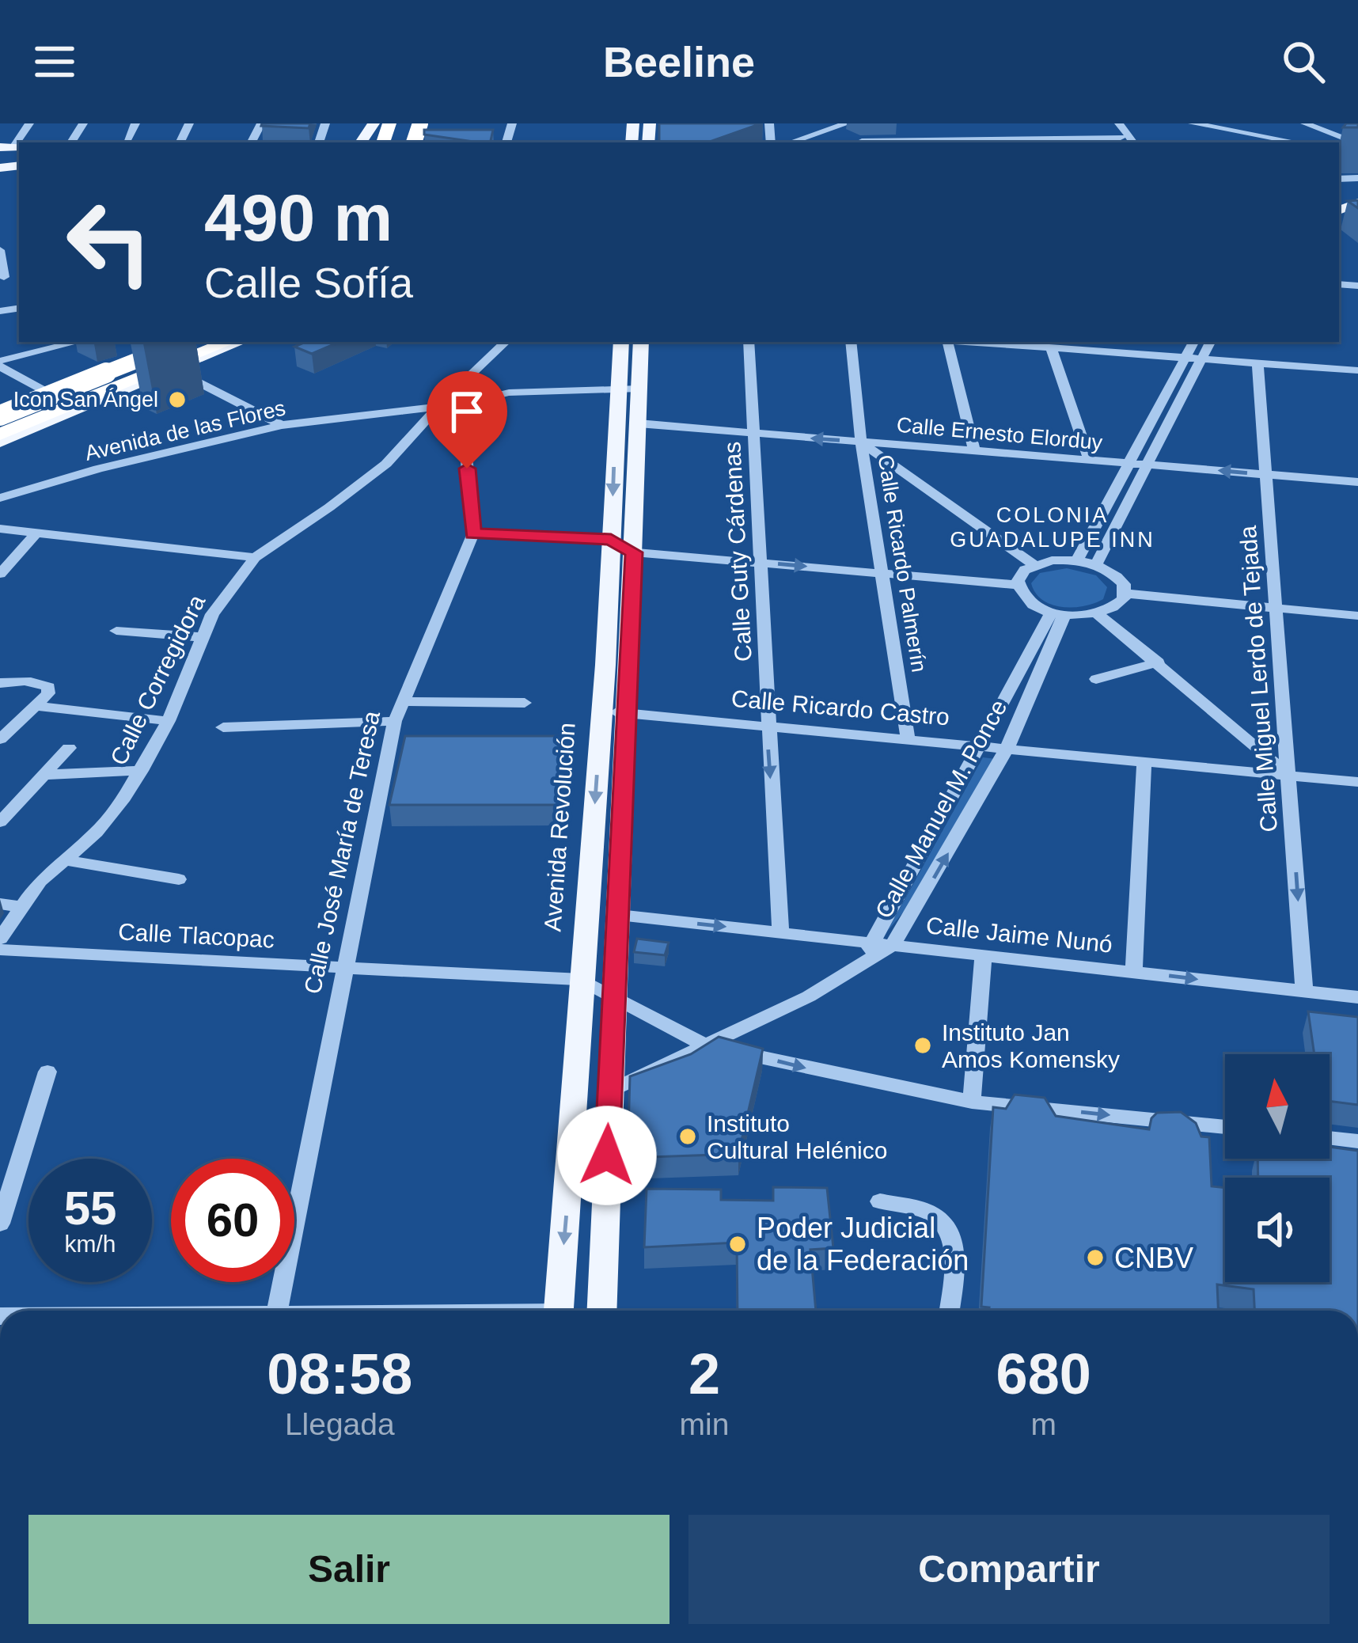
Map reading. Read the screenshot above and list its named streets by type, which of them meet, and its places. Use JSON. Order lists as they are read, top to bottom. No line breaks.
{"streets":{"main road":["Avenida Revolución"],"street":["Avenida de las Flores","Calle Ernesto Elorduy","Calle Guty Cárdenas","Calle Ricardo Palmerín","Calle Miguel Lerdo de Tejada","Calle Corregidora","Calle Ricardo Castro","Calle Manuel M. Ponce","Calle José María de Teresa","Calle Jaime Nunó","Calle Tlacopac"]},"crossings":[["Avenida de las Flores","Calle Corregidora"],["Avenida de las Flores","Calle José María de Teresa"],["Calle Ernesto Elorduy","Calle Guty Cárdenas"],["Calle Ernesto Elorduy","Calle Ricardo Palmerín"],["Calle Ernesto Elorduy","Calle Miguel Lerdo de Tejada"],["Calle Ernesto Elorduy","Avenida Revolución"],["Calle Guty Cárdenas","Calle Ricardo Castro"],["Calle Guty Cárdenas","Calle Jaime Nunó"],["Calle Ricardo Palmerín","Calle Ricardo Castro"],["Calle Miguel Lerdo de Tejada","Calle Ricardo Castro"],["Calle Miguel Lerdo de Tejada","Calle Jaime Nunó"],["Calle Corregidora","Calle José María de Teresa"],["Calle Ricardo Castro","Calle Manuel M. Ponce"],["Calle Ricardo Castro","Avenida Revolución"],["Calle Manuel M. Ponce","Avenida Revolución"],["Calle Manuel M. Ponce","Calle Jaime Nunó"],["Calle Manuel M. Ponce","Calle Tlacopac"],["Avenida Revolución","Calle Jaime Nunó"],["Avenida Revolución","Calle Tlacopac"],["Calle José María de Teresa","Calle Tlacopac"]],"one_way":["Calle Guty Cárdenas","Calle Jaime Nunó","Calle Tlacopac"],"districts":["COLONIA GUADALUPE INN"],"places":["Icon San Ángel","Instituto Jan Amos Komensky","Instituto Cultural Helénico","Poder Judicial de la Federación","CNBV"],"north":"top","page":{"header":"Beeline","turn":["490 m","Calle Sofía"],"speed":"55 km/h","limit":"60","eta":["08:58","Llegada","2","min","680","m"],"buttons":["Salir","Compartir"]}}
